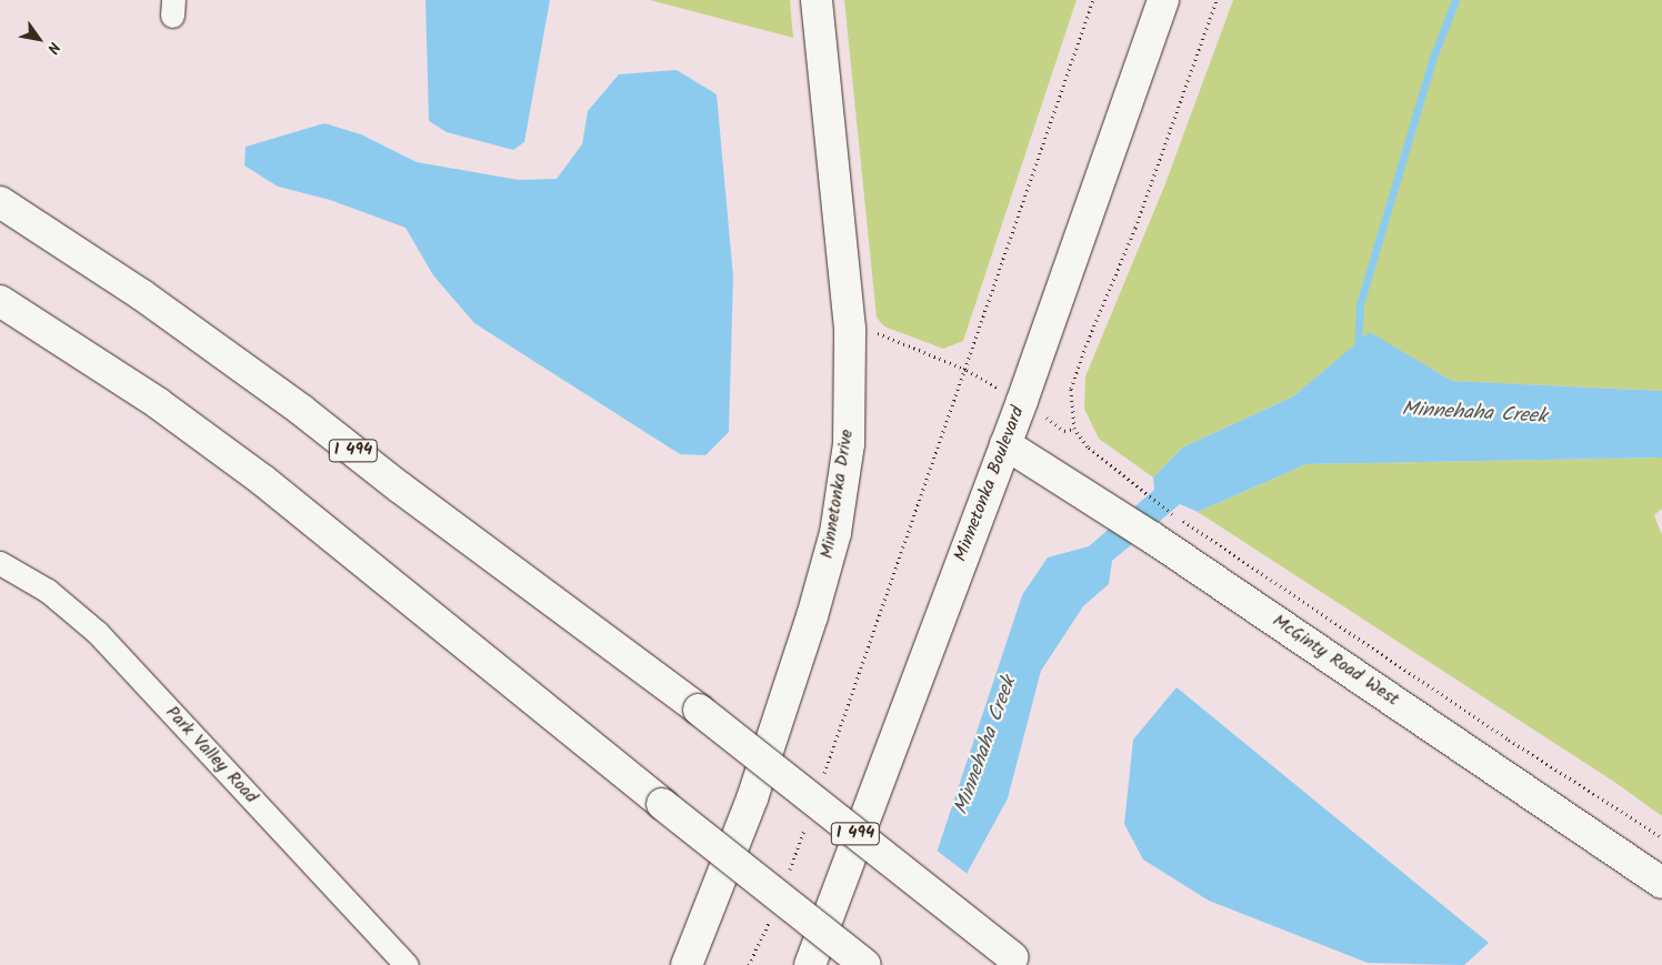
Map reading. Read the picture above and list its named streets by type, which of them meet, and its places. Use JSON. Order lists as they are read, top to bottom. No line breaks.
{"streets":{"main road":["I 494","Minnetonka Boulevard","Minnetonka Drive","McGinty Road West"],"street":["Park Valley Road"]},"crossings":[["Minnetonka Boulevard","McGinty Road West"]],"water":["Minnehaha Creek"],"north":"bottom right"}
